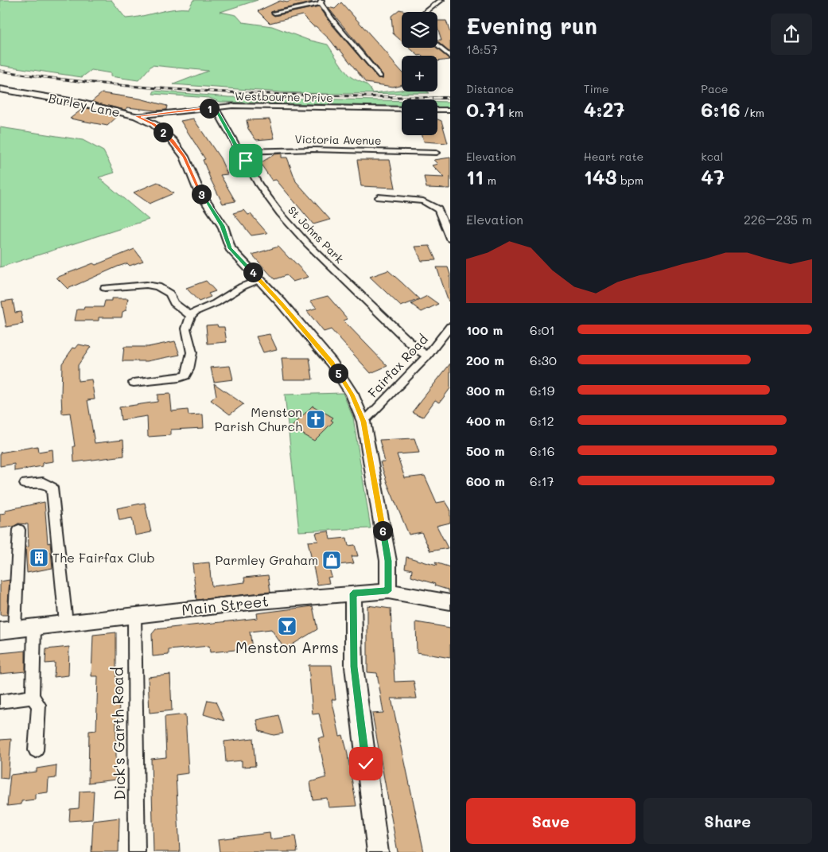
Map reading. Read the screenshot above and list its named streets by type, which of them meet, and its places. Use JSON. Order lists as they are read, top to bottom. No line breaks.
{"streets":{"street":["Westbourne Drive","Burley Lane","Victoria Avenue","St Johns Park","Fairfax Road","Main Street","Dick's Garth Road"]},"crossings":[["Westbourne Drive","Burley Lane"],["Westbourne Drive","St Johns Park"],["Burley Lane","Fairfax Road"],["Burley Lane","Main Street"],["Victoria Avenue","St Johns Park"],["St Johns Park","Fairfax Road"],["Main Street","Dick's Garth Road"]],"places":{"church":["Menston Parish Church"],"building":["The Fairfax Club"],"shop":["Parmley Graham"],"bar":["Menston Arms"]},"page":{"heading":["Evening run","18:57"],"map_buttons":["+","−"],"stats":[["Distance","0.71 km"],["Time","4:27"],["Pace","6:16 /km"],["Elevation","11 m"],["Heart rate","143 bpm"],["kcal","47"]],"pins":["1","2","3","4","5","6"],"chart":["Elevation","226–235 m"],"list":[{"name":"100 m","note":"6:01"},{"name":"200 m","note":"6:30"},{"name":"300 m","note":"6:19"},{"name":"400 m","note":"6:12"},{"name":"500 m","note":"6:16"},{"name":"600 m","note":"6:17"}],"buttons":["Save","Share"]}}
